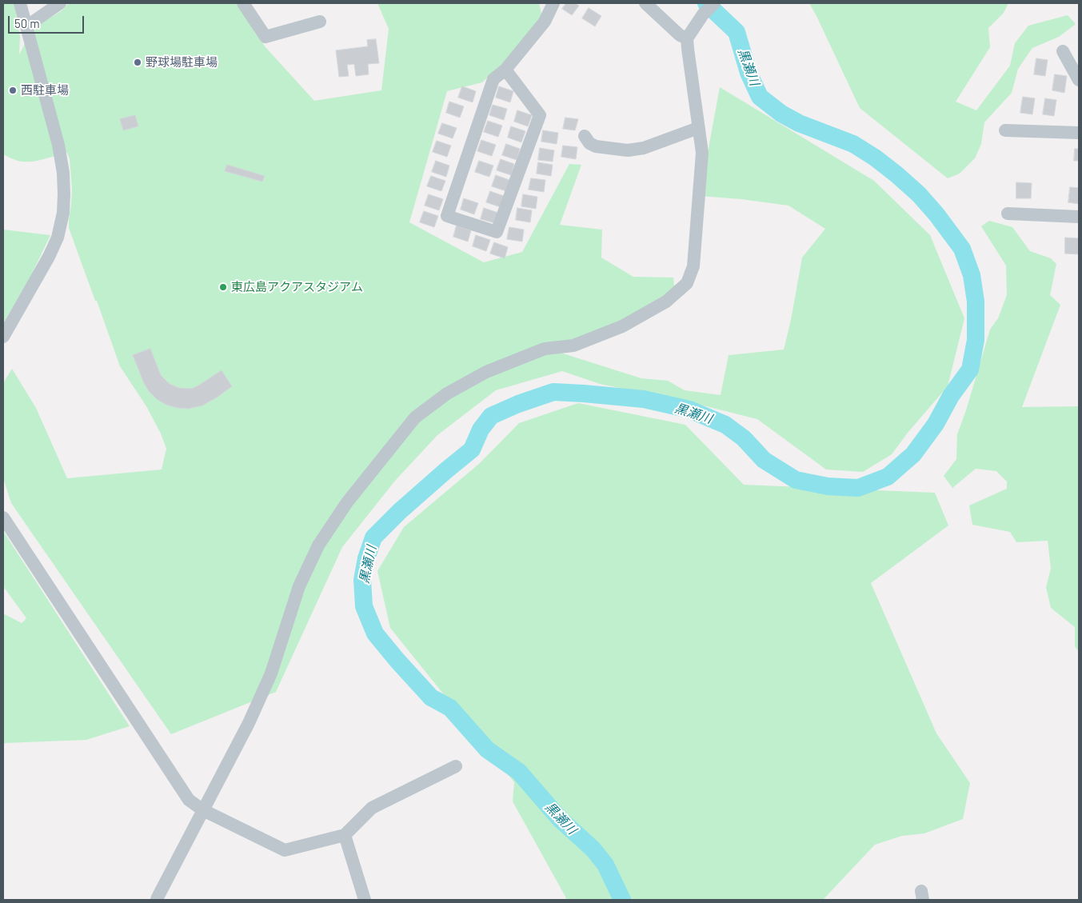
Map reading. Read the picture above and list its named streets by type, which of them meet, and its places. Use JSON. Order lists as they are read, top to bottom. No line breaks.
{"water":["黒瀬川"],"places":["野球場駐車場","西駐車場","東広島アクアスタジアム"],"scale_bar":"50 m"}
